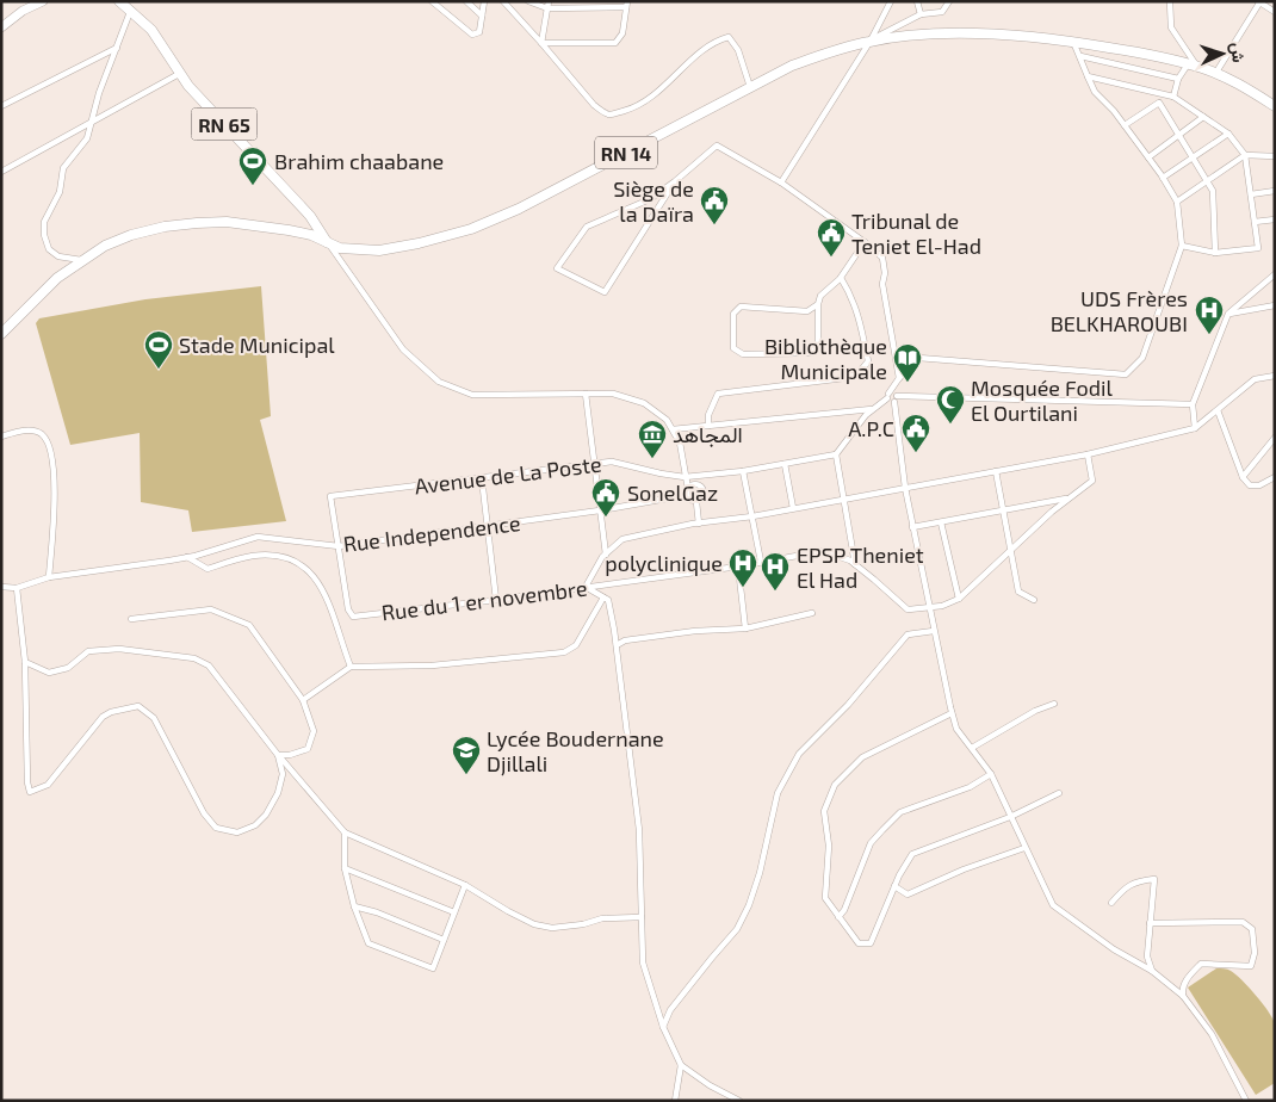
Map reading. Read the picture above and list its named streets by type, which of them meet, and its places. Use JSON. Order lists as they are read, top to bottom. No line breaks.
{"streets":{"main road":["RN 65","RN 14"],"street":["Avenue de La Poste","Rue Independence","Rue du 1 er novembre"]},"crossings":[["RN 65","RN 14"],["Avenue de La Poste","Rue Independence"],["Avenue de La Poste","Rue du 1 er novembre"]],"places":{"sports":["Brahim chaabane","Stade Municipal"],"public building":["Siège de la Daïra","Tribunal de Teniet El-Had","A.P.C","SonelGaz"],"hospital":["UDS Frères BELKHAROUBI","polyclinique","EPSP Theniet El Had"],"library":["Bibliothèque Municipale"],"mosque":["Mosquée Fodil El Ourtilani"],"museum":["المجاهد"],"school or university":["Lycée Boudernane Djillali"]},"north":"right"}
